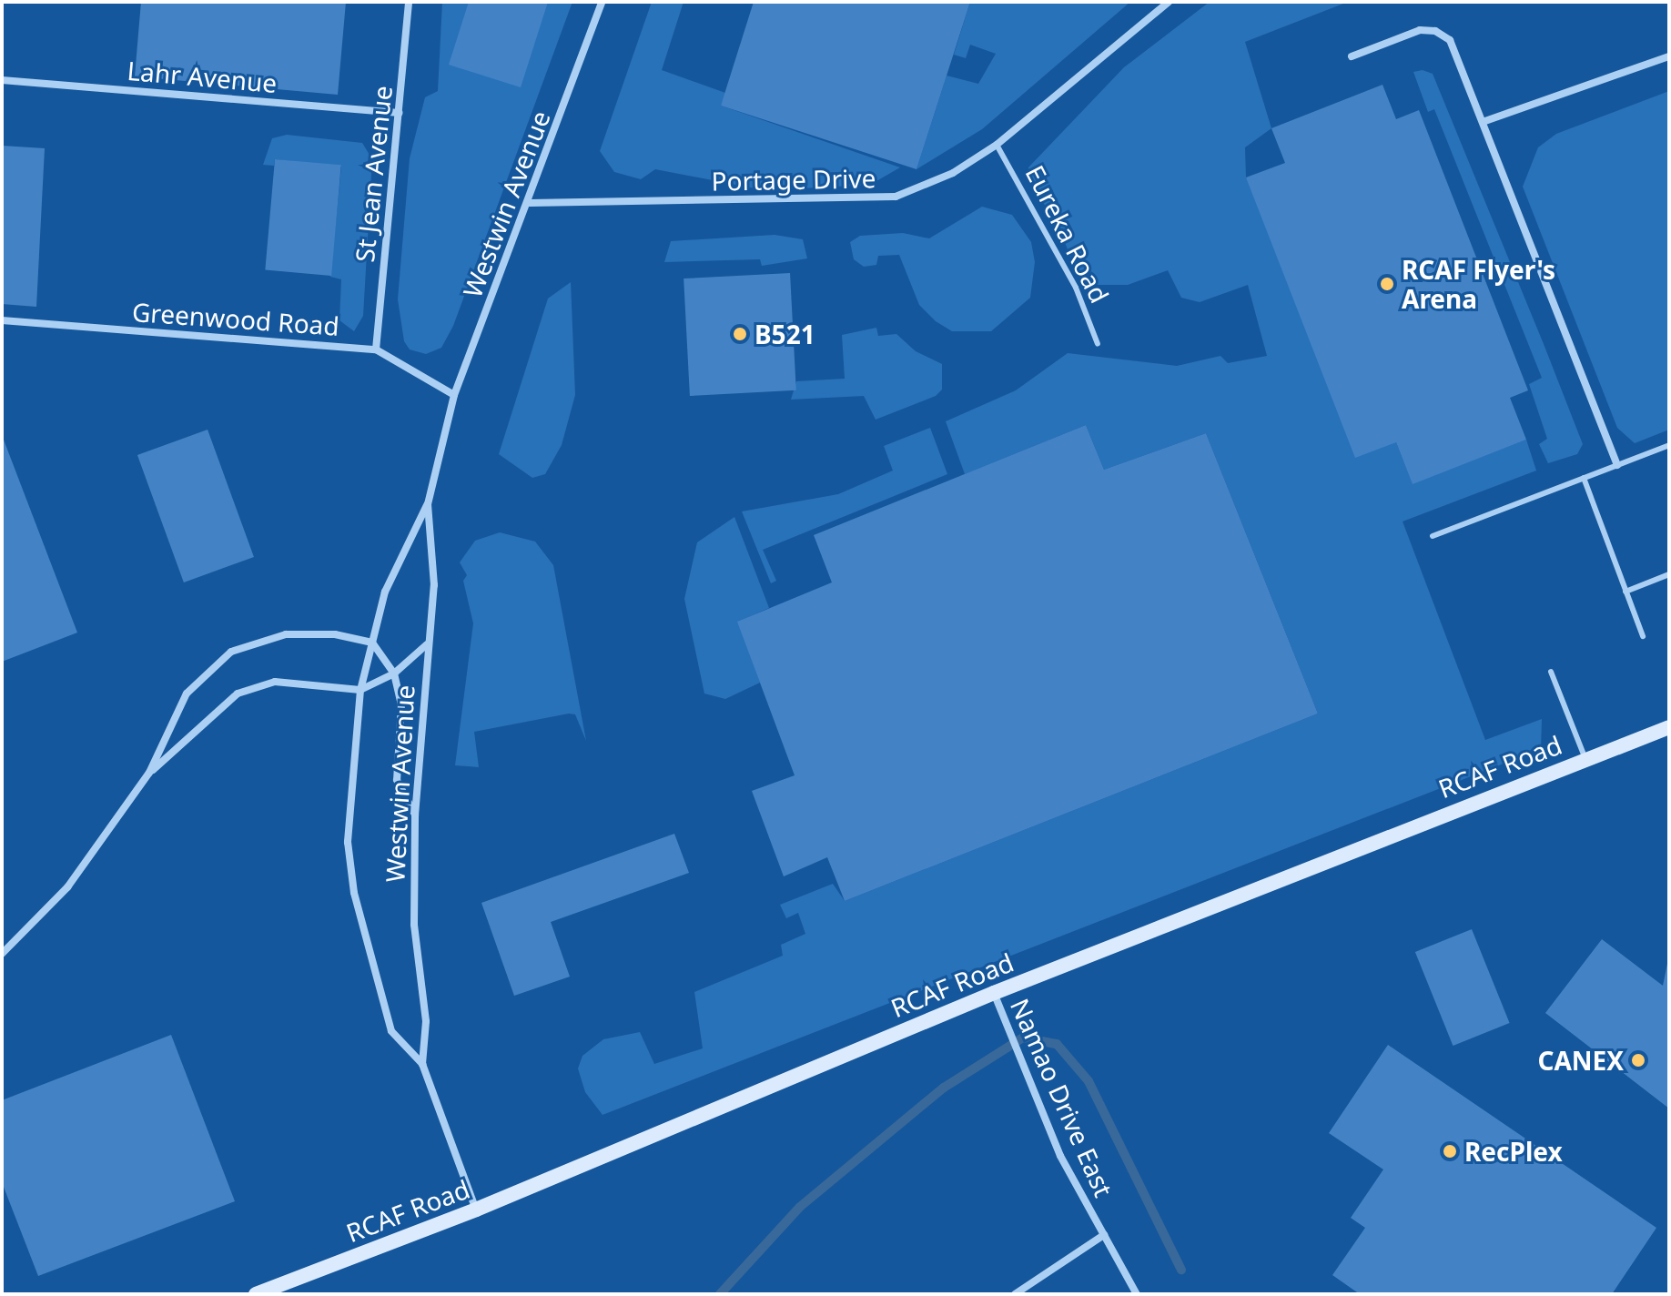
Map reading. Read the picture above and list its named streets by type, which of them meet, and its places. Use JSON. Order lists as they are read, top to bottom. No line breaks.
{"streets":{"main road":["RCAF Road"],"street":["Lahr Avenue","St Jean Avenue","Portage Drive","Westwin Avenue","Greenwood Road","Namao Drive East"],"lane":["Eureka Road"]},"crossings":[["Lahr Avenue","St Jean Avenue"],["St Jean Avenue","Greenwood Road"],["Portage Drive","Westwin Avenue"],["Portage Drive","Eureka Road"],["Westwin Avenue","Greenwood Road"],["Westwin Avenue","RCAF Road"],["RCAF Road","Namao Drive East"]],"places":["RCAF Flyer's Arena","B521","CANEX","RecPlex"]}
